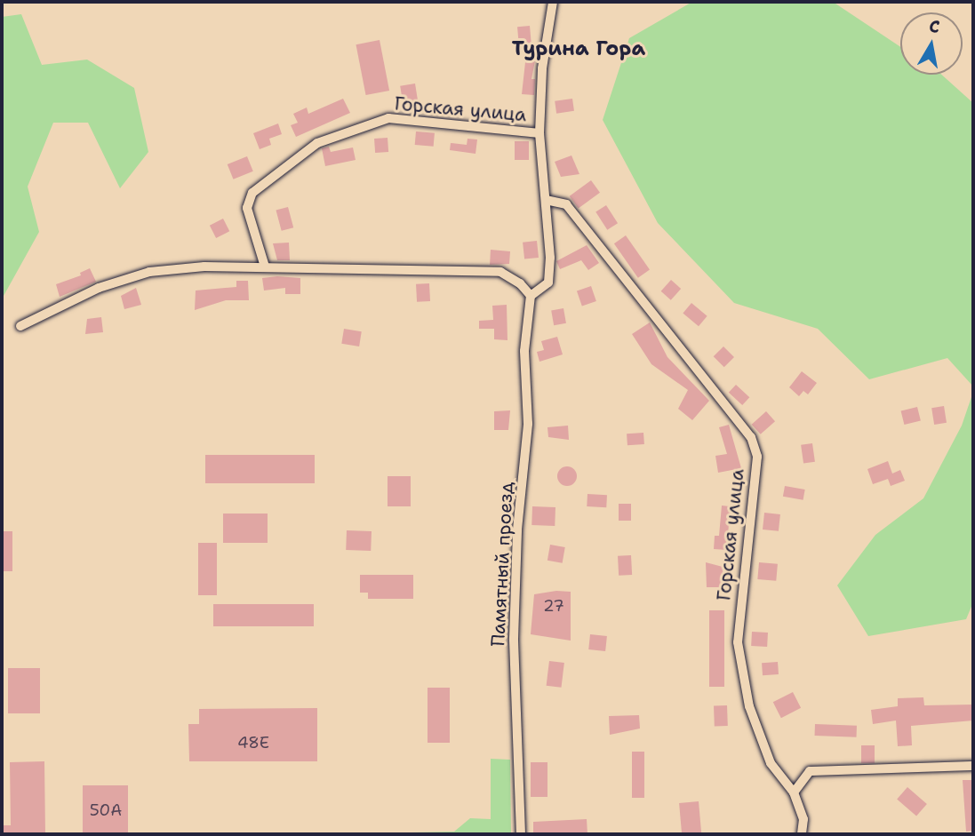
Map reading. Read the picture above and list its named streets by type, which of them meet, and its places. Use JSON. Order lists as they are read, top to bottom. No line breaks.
{"streets":{"street":["Горская улица","Памятный проезд"]},"crossings":[["Горская улица","Памятный проезд"]],"districts":["Турина Гора"],"house_numbers":["27","48Е","50А"],"north":"top"}
